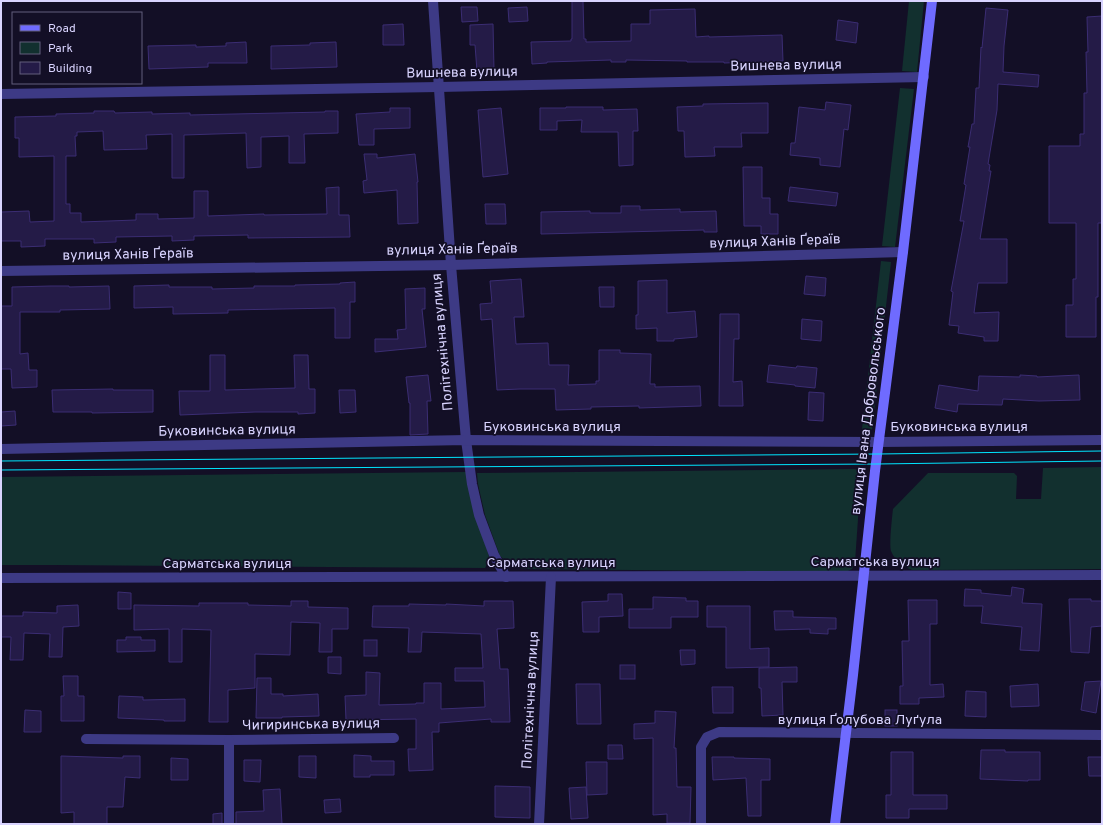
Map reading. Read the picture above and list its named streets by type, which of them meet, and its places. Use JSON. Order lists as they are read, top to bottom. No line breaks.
{"streets":{"street":["Вишнева вулиця","вулиця Ханів Ґераїв","Політехнічна вулиця","вулиця Івана Добровольського","Буковинська вулиця","Сарматська вулиця","вулиця Ґолубова Луґула","Чигиринська вулиця"]},"crossings":[["Вишнева вулиця","Політехнічна вулиця"],["Вишнева вулиця","вулиця Івана Добровольського"],["вулиця Ханів Ґераїв","Політехнічна вулиця"],["вулиця Ханів Ґераїв","вулиця Івана Добровольського"],["Політехнічна вулиця","Буковинська вулиця"],["Політехнічна вулиця","Сарматська вулиця"],["вулиця Івана Добровольського","Буковинська вулиця"],["вулиця Івана Добровольського","Сарматська вулиця"],["вулиця Івана Добровольського","вулиця Ґолубова Луґула"]],"legend":["Road","Park","Building"]}
